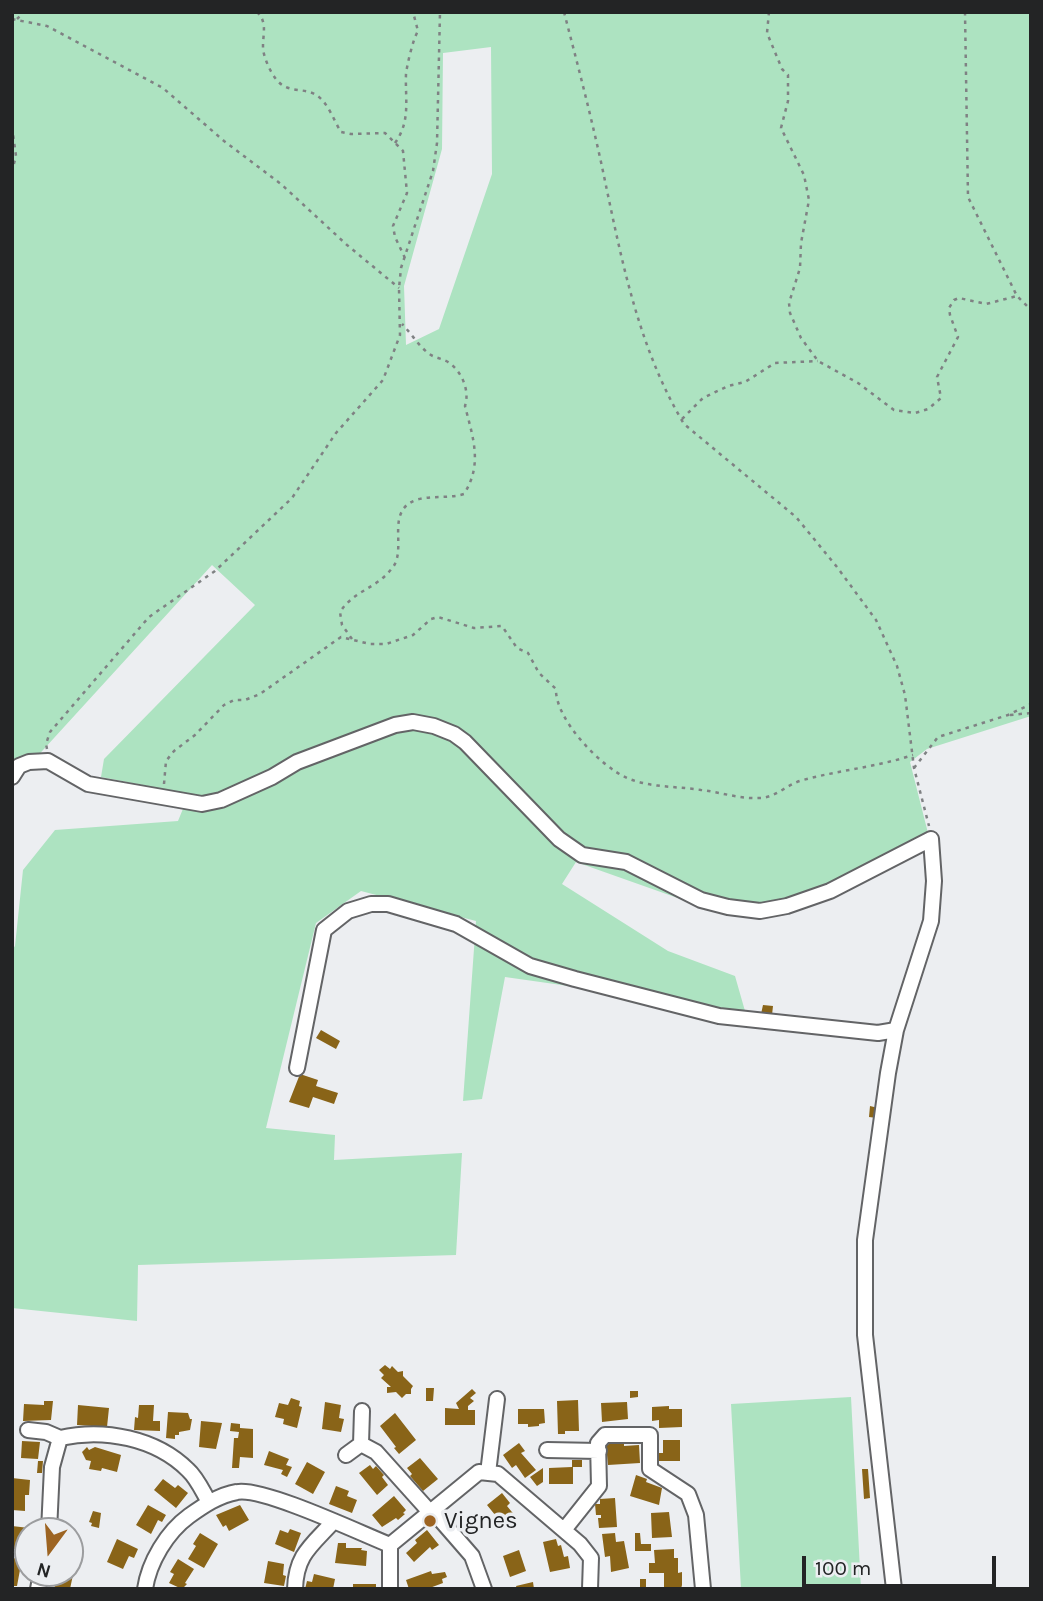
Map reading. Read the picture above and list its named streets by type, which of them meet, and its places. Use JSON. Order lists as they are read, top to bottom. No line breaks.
{"places":["Vignes"],"scale_bar":"100 m","north":"bottom"}
